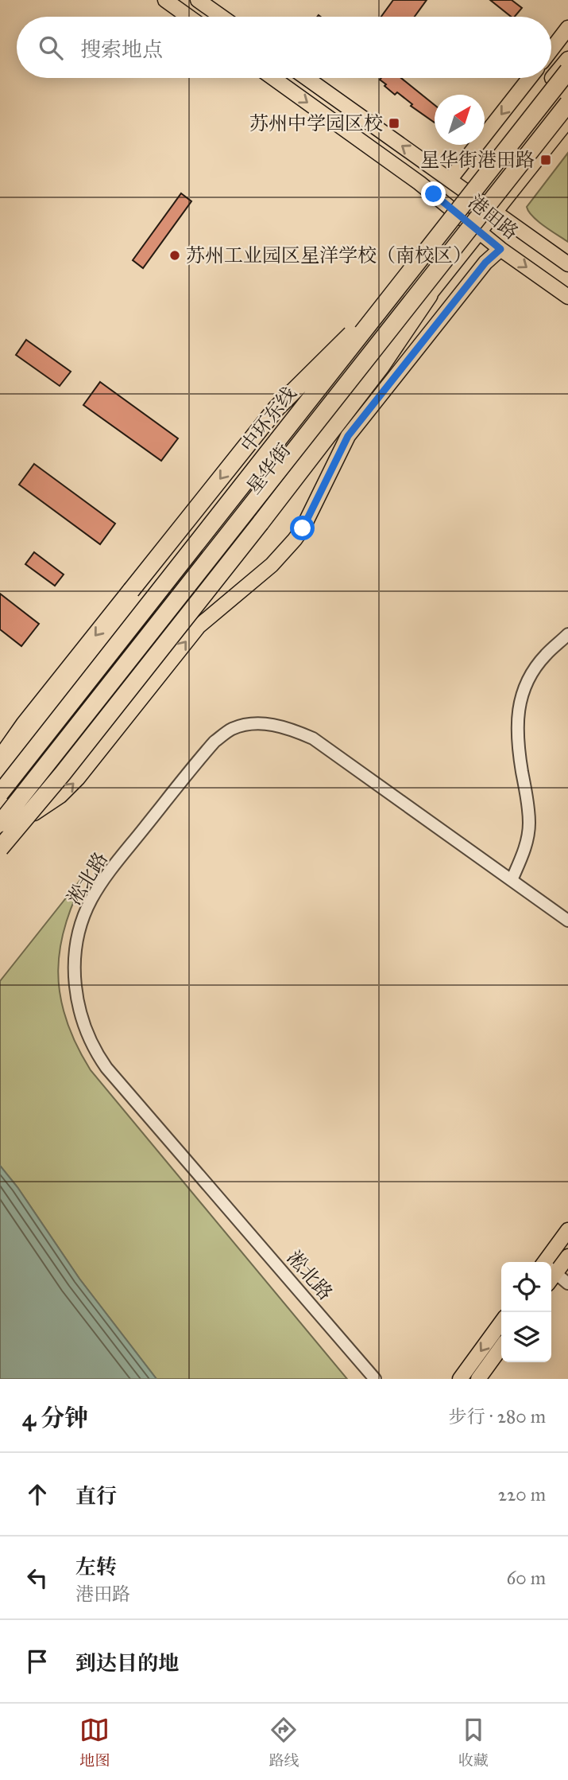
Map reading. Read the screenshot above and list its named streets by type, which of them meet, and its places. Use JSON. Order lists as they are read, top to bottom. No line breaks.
{"streets":{"highway":["中环东线"],"main road":["港田路","星华街"],"street":["淞北路"]},"crossings":[["港田路","星华街"],["中环东线","星华街"]],"places":{"transit":["苏州中学园区校","星华街港田路"],"other":["苏州工业园区星洋学校（南校区）"]},"north":"top right","page":{"search":"搜索地点","heading":["4 分钟","步行 · 280 m"],"list":[["直行","220 m"],["左转","港田路","60 m"],"到达目的地"],"nav":["地图","路线","收藏"]}}
